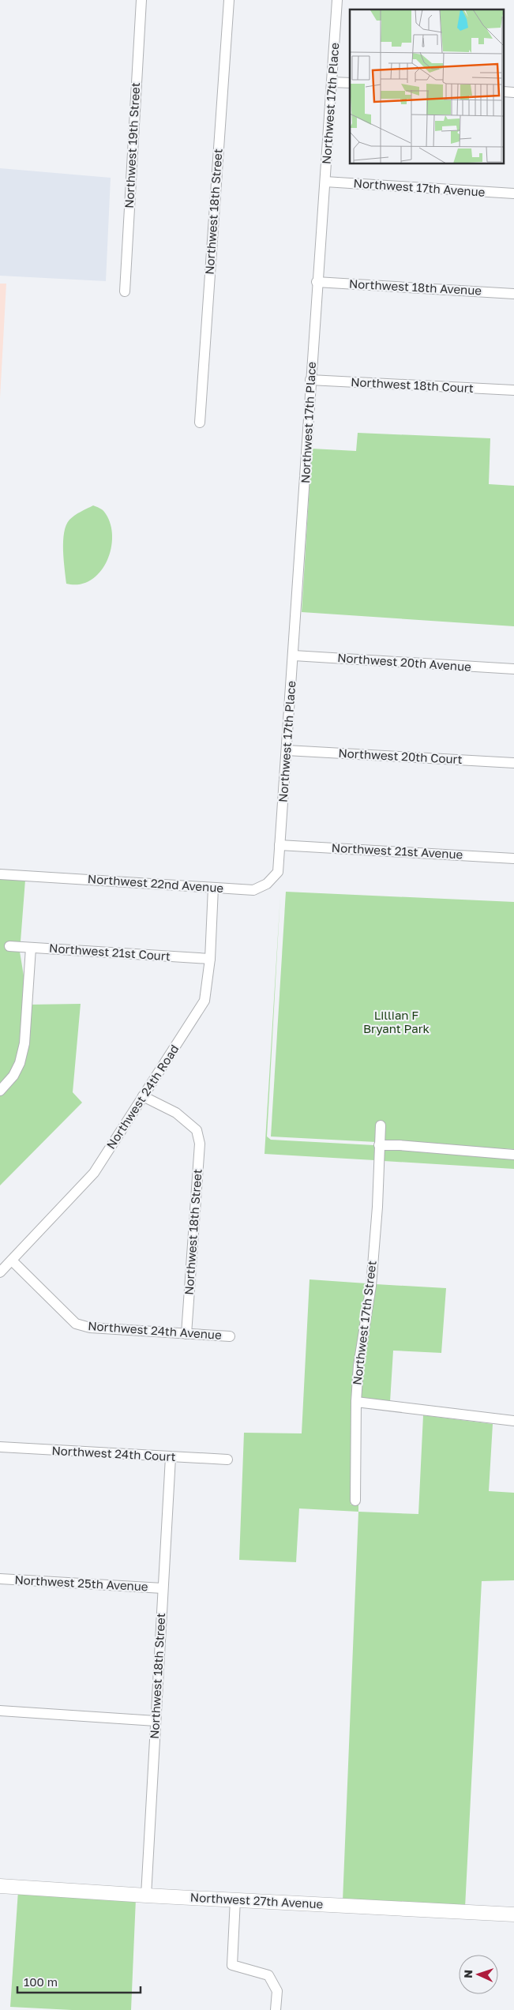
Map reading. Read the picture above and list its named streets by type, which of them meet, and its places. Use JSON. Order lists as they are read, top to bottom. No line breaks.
{"streets":{"street":["Northwest 17th Place","Northwest 19th Street","Northwest 17th Avenue","Northwest 18th Street","Northwest 18th Avenue","Northwest 18th Court","Northwest 20th Avenue","Northwest 20th Court","Northwest 21st Avenue","Northwest 22nd Avenue","Northwest 21st Court","Northwest 24th Road","Northwest 17th Street","Northwest 24th Avenue","Northwest 24th Court","Northwest 25th Avenue","Northwest 27th Avenue"]},"crossings":[["Northwest 17th Place","Northwest 17th Avenue"],["Northwest 17th Place","Northwest 18th Avenue"],["Northwest 17th Place","Northwest 18th Court"],["Northwest 17th Place","Northwest 20th Avenue"],["Northwest 17th Place","Northwest 20th Court"],["Northwest 17th Place","Northwest 21st Avenue"],["Northwest 17th Place","Northwest 22nd Avenue"],["Northwest 18th Street","Northwest 24th Road"],["Northwest 18th Street","Northwest 24th Avenue"],["Northwest 18th Street","Northwest 24th Court"],["Northwest 18th Street","Northwest 25th Avenue"],["Northwest 18th Street","Northwest 27th Avenue"],["Northwest 21st Avenue","Northwest 22nd Avenue"],["Northwest 22nd Avenue","Northwest 24th Road"],["Northwest 21st Court","Northwest 24th Road"],["Northwest 24th Road","Northwest 24th Avenue"]],"parks":["Lillian F Bryant Park"],"scale_bar":"100 m","north":"left"}
